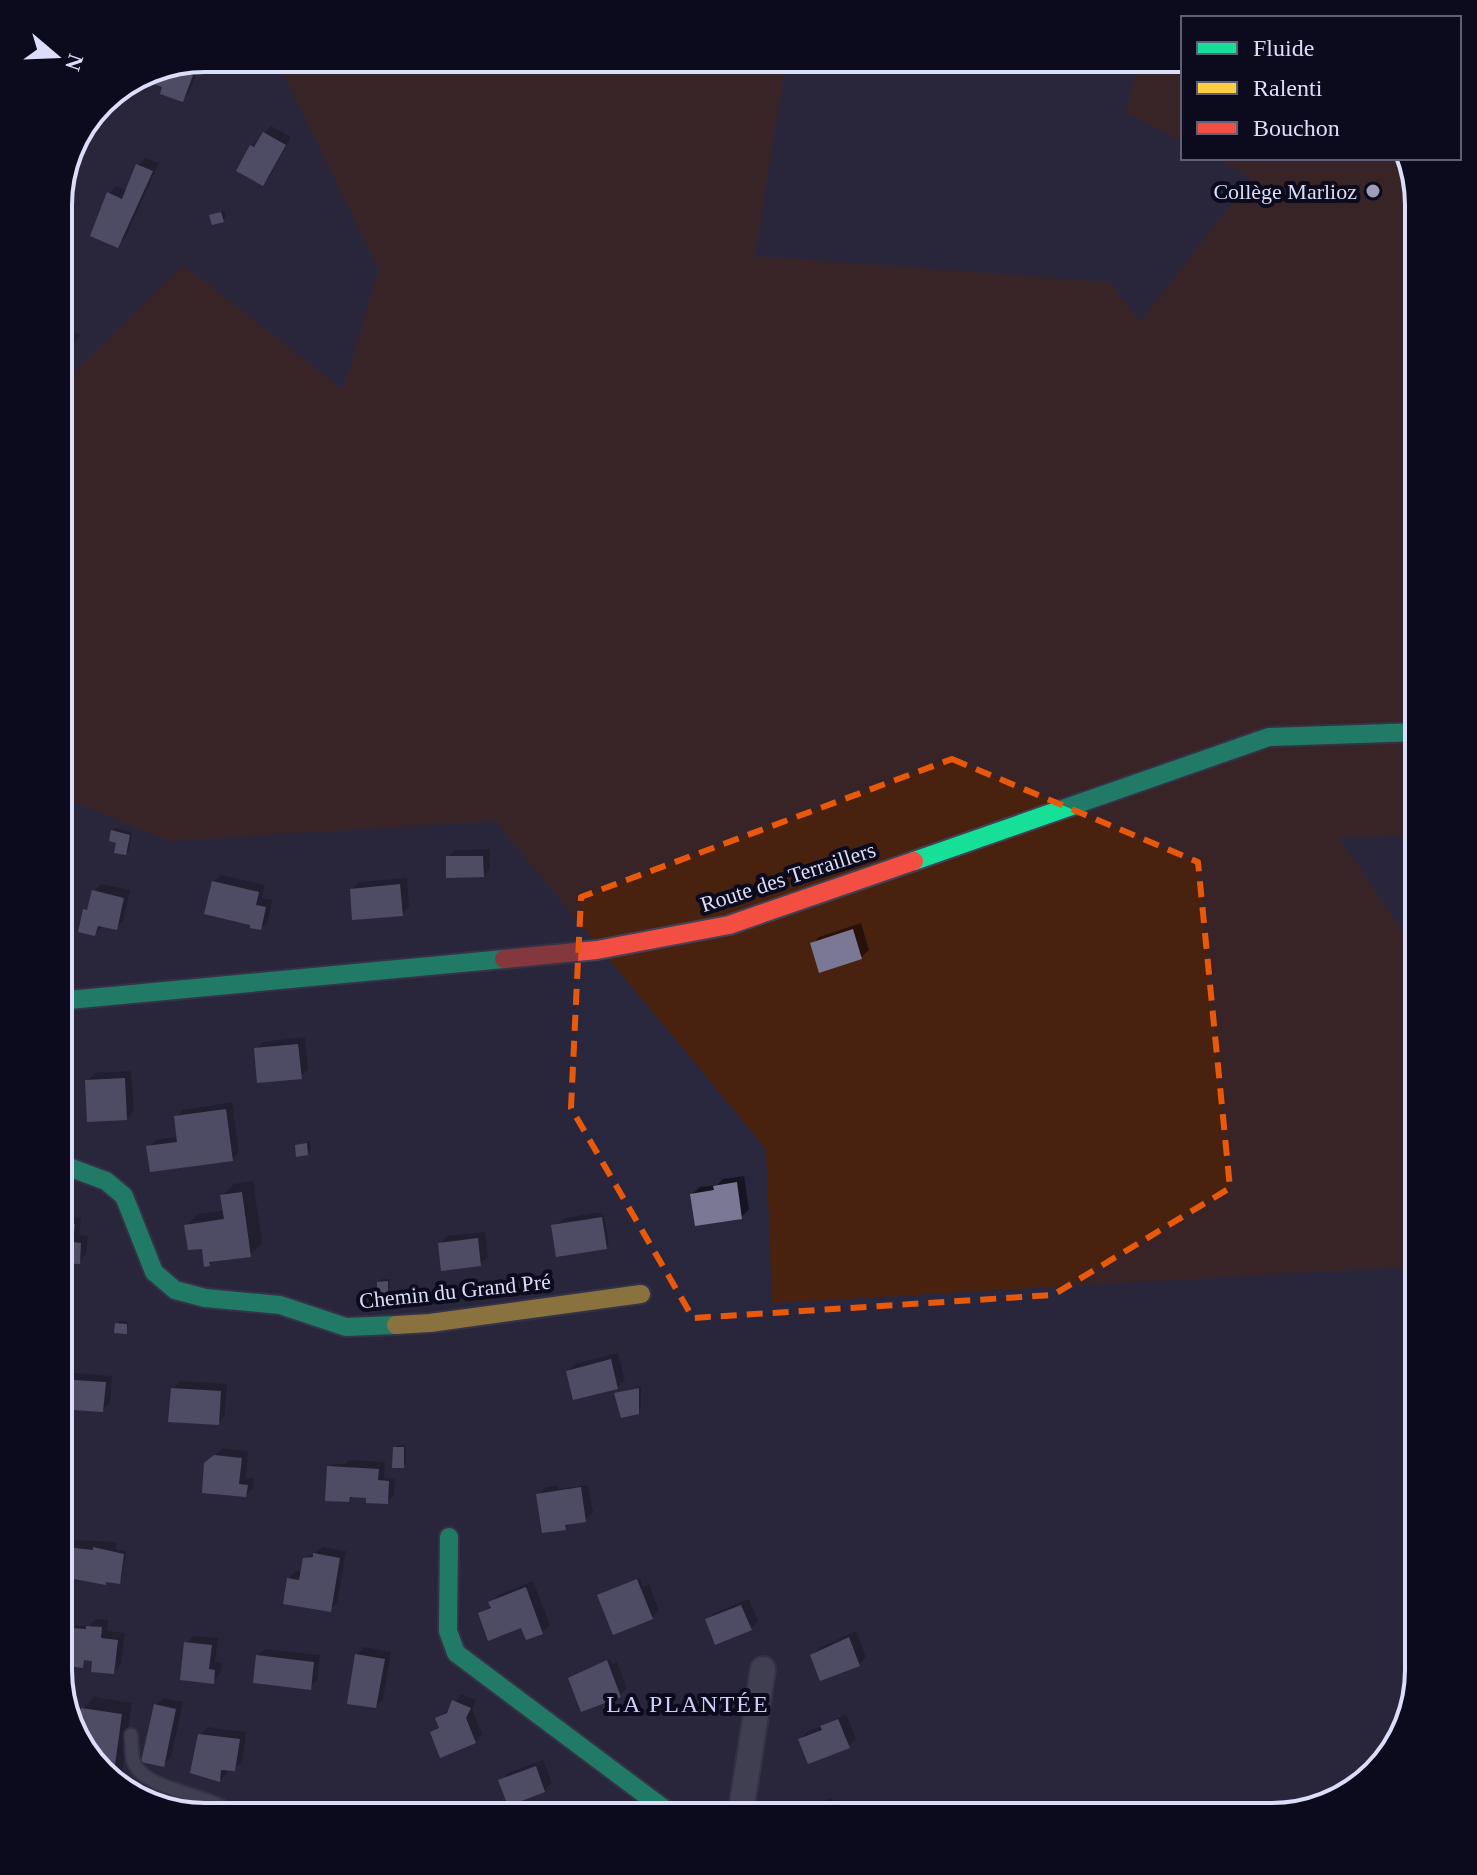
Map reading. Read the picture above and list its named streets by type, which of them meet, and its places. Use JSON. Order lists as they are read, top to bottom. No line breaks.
{"streets":{"street":["Route des Terraillers","Chemin du Grand Pré"]},"districts":["LA PLANTÉE"],"places":["Collège Marlioz"],"legend":["Fluide","Ralenti","Bouchon"],"north":"right"}
